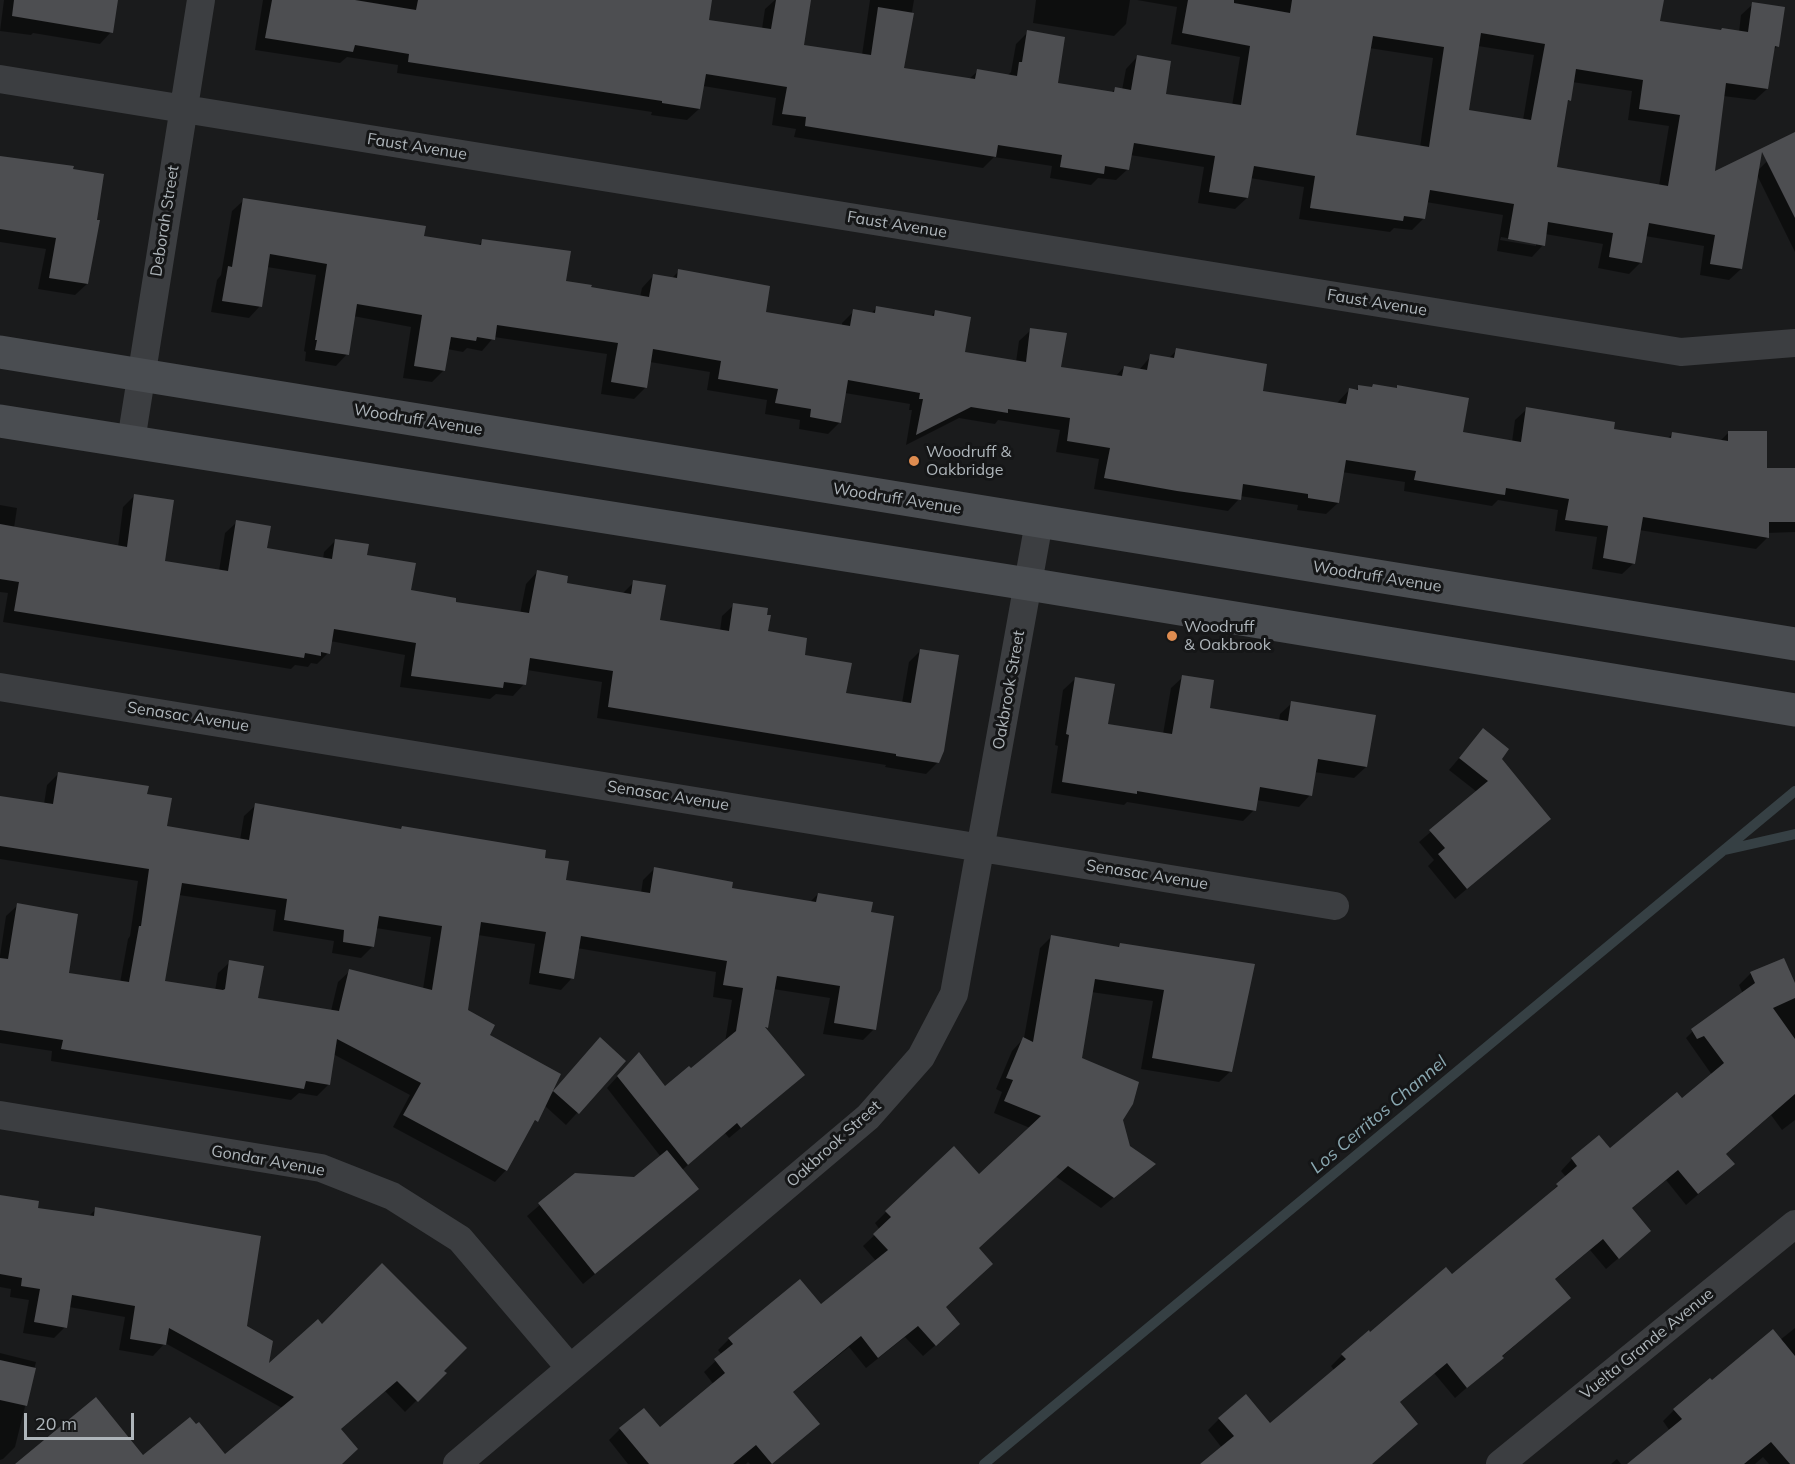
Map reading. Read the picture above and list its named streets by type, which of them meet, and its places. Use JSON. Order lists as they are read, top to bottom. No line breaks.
{"streets":{"main road":["Woodruff Avenue"],"street":["Faust Avenue","Deborah Street","Oakbrook Street","Senasac Avenue","Gondar Avenue","Vuelta Grande Avenue"]},"crossings":[["Faust Avenue","Deborah Street"],["Deborah Street","Woodruff Avenue"],["Woodruff Avenue","Oakbrook Street"],["Oakbrook Street","Senasac Avenue"],["Oakbrook Street","Gondar Avenue"]],"water":["Los Cerritos Channel"],"places":["Woodruff & Oakbridge","Woodruff & Oakbrook"],"scale_bar":"20 m"}
